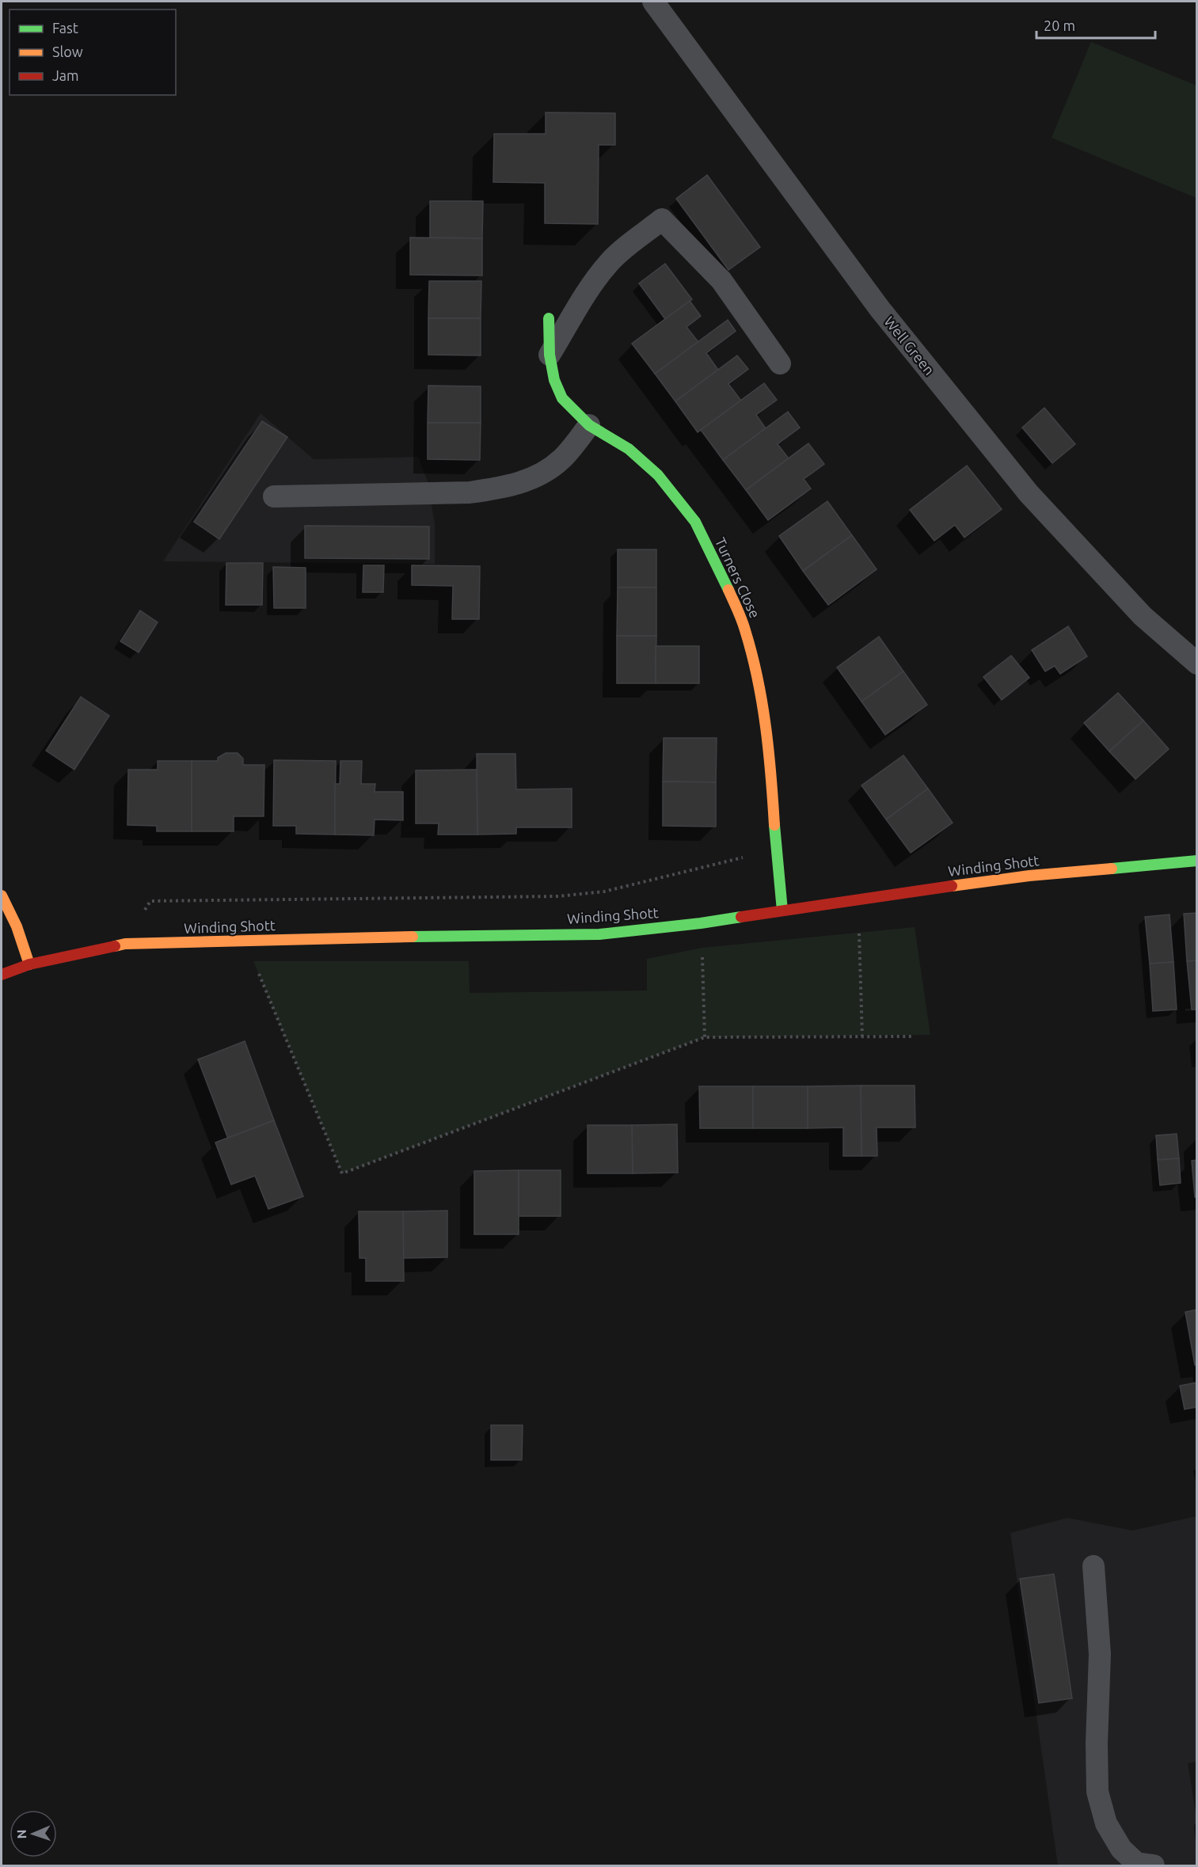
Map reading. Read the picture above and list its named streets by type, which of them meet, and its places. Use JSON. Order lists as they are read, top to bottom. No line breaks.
{"streets":{"street":["Turners Close","Winding Shott"],"lane":["Well Green"]},"crossings":[["Turners Close","Winding Shott"]],"legend":["Fast","Slow","Jam"],"scale_bar":"20 m","north":"left"}
